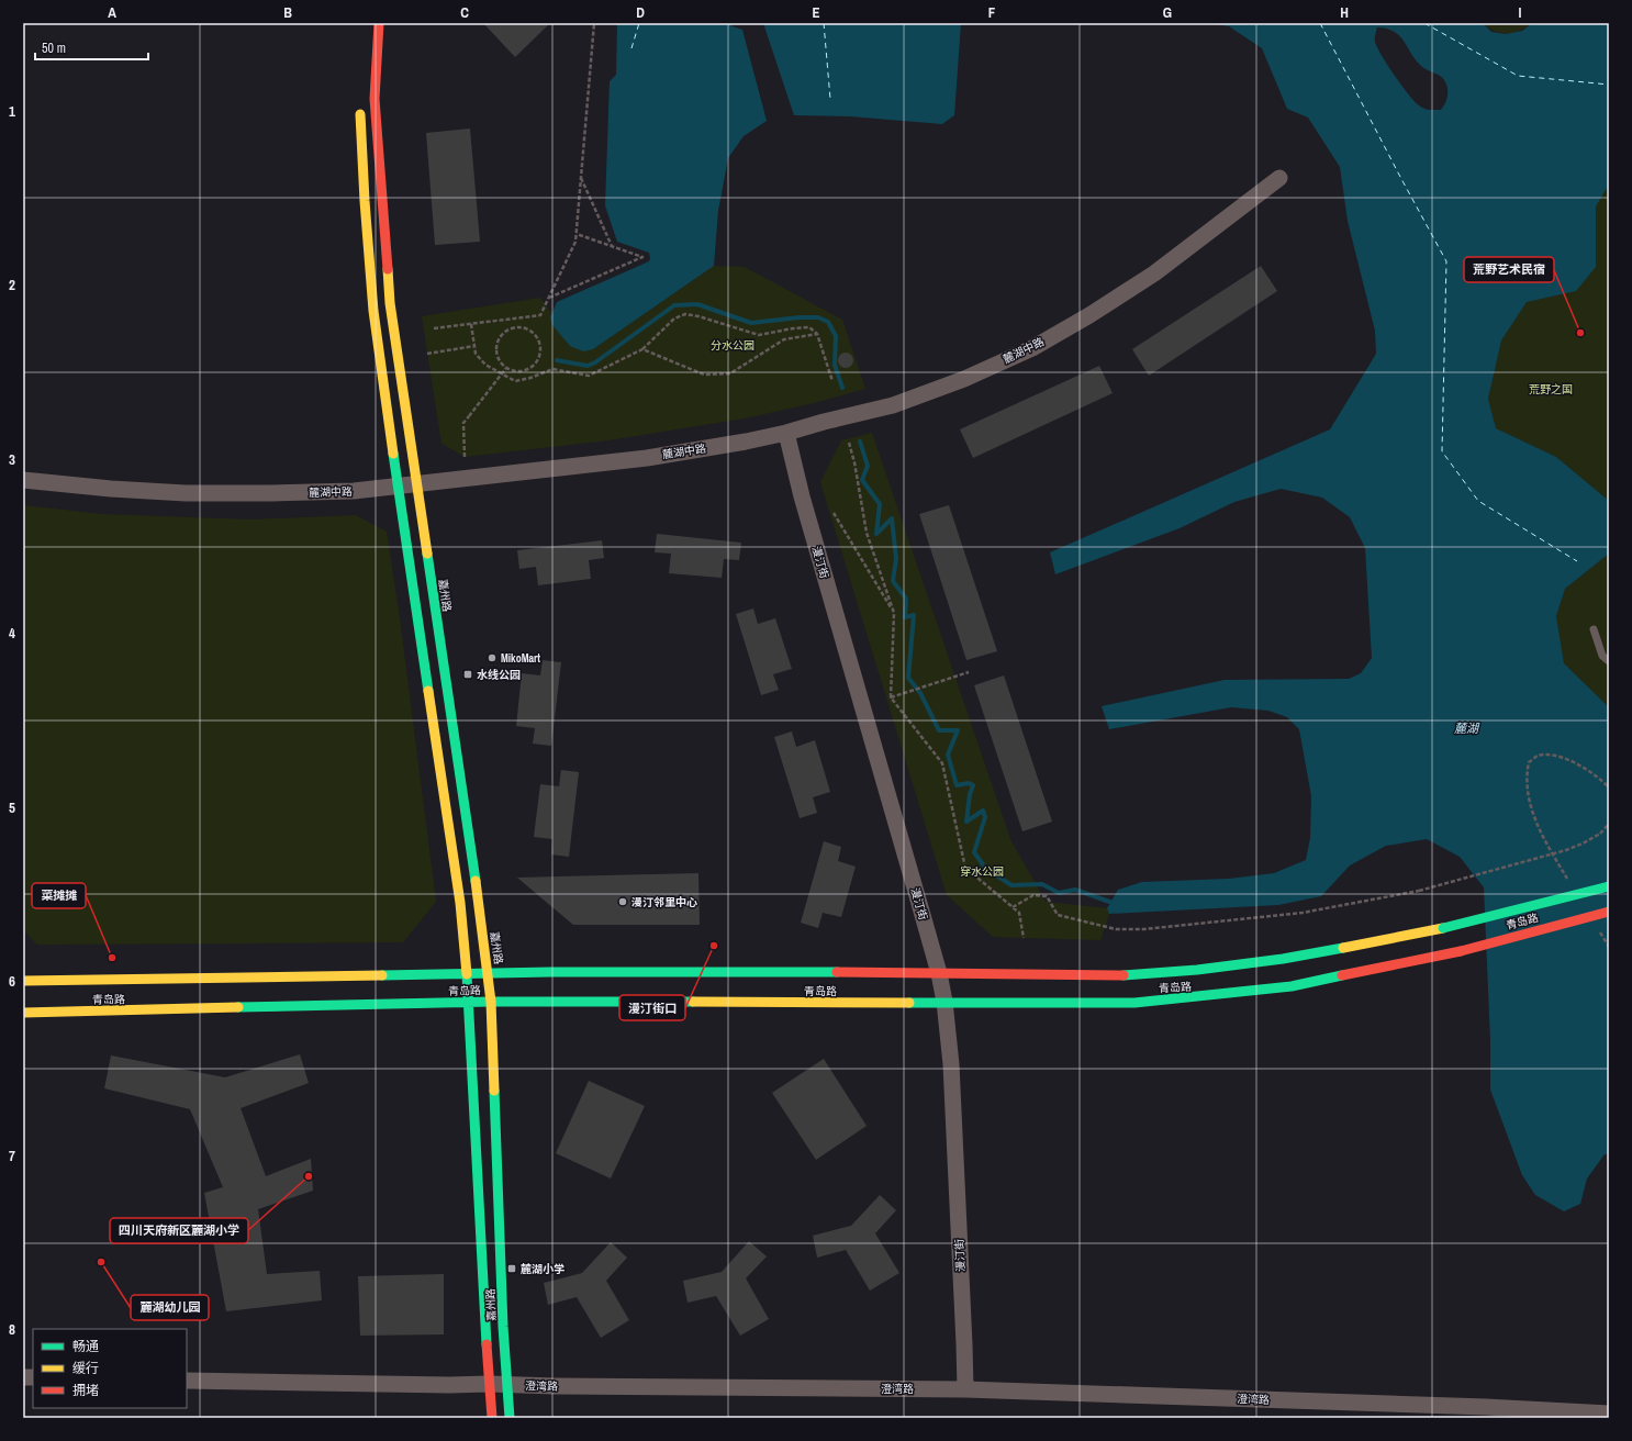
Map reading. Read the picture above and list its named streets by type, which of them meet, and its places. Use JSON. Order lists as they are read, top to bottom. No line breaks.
{"streets":{"main road":["嘉州路","青岛路"],"street":["麓湖中路","漫汀街","澄湾路"]},"crossings":[["麓湖中路","漫汀街"],["麓湖中路","嘉州路"],["漫汀街","青岛路"],["漫汀街","澄湾路"],["嘉州路","青岛路"],["嘉州路","澄湾路"]],"water":["麓湖"],"parks":["分水公园","荒野之国","穿水公园"],"places":{"other":["荒野艺术民宿","MikoMart","漫汀邻里中心","漫汀街口","菜摊摊","四川天府新区麓湖小学","麓湖幼儿园"],"transit":["水线公园","麓湖小学"]},"legend":["畅通","缓行","拥堵"],"scale_bar":"50 m","grid":{"columns":["A","B","C","D","E","F","G","H","I"],"rows":["1","2","3","4","5","6","7","8"]}}
